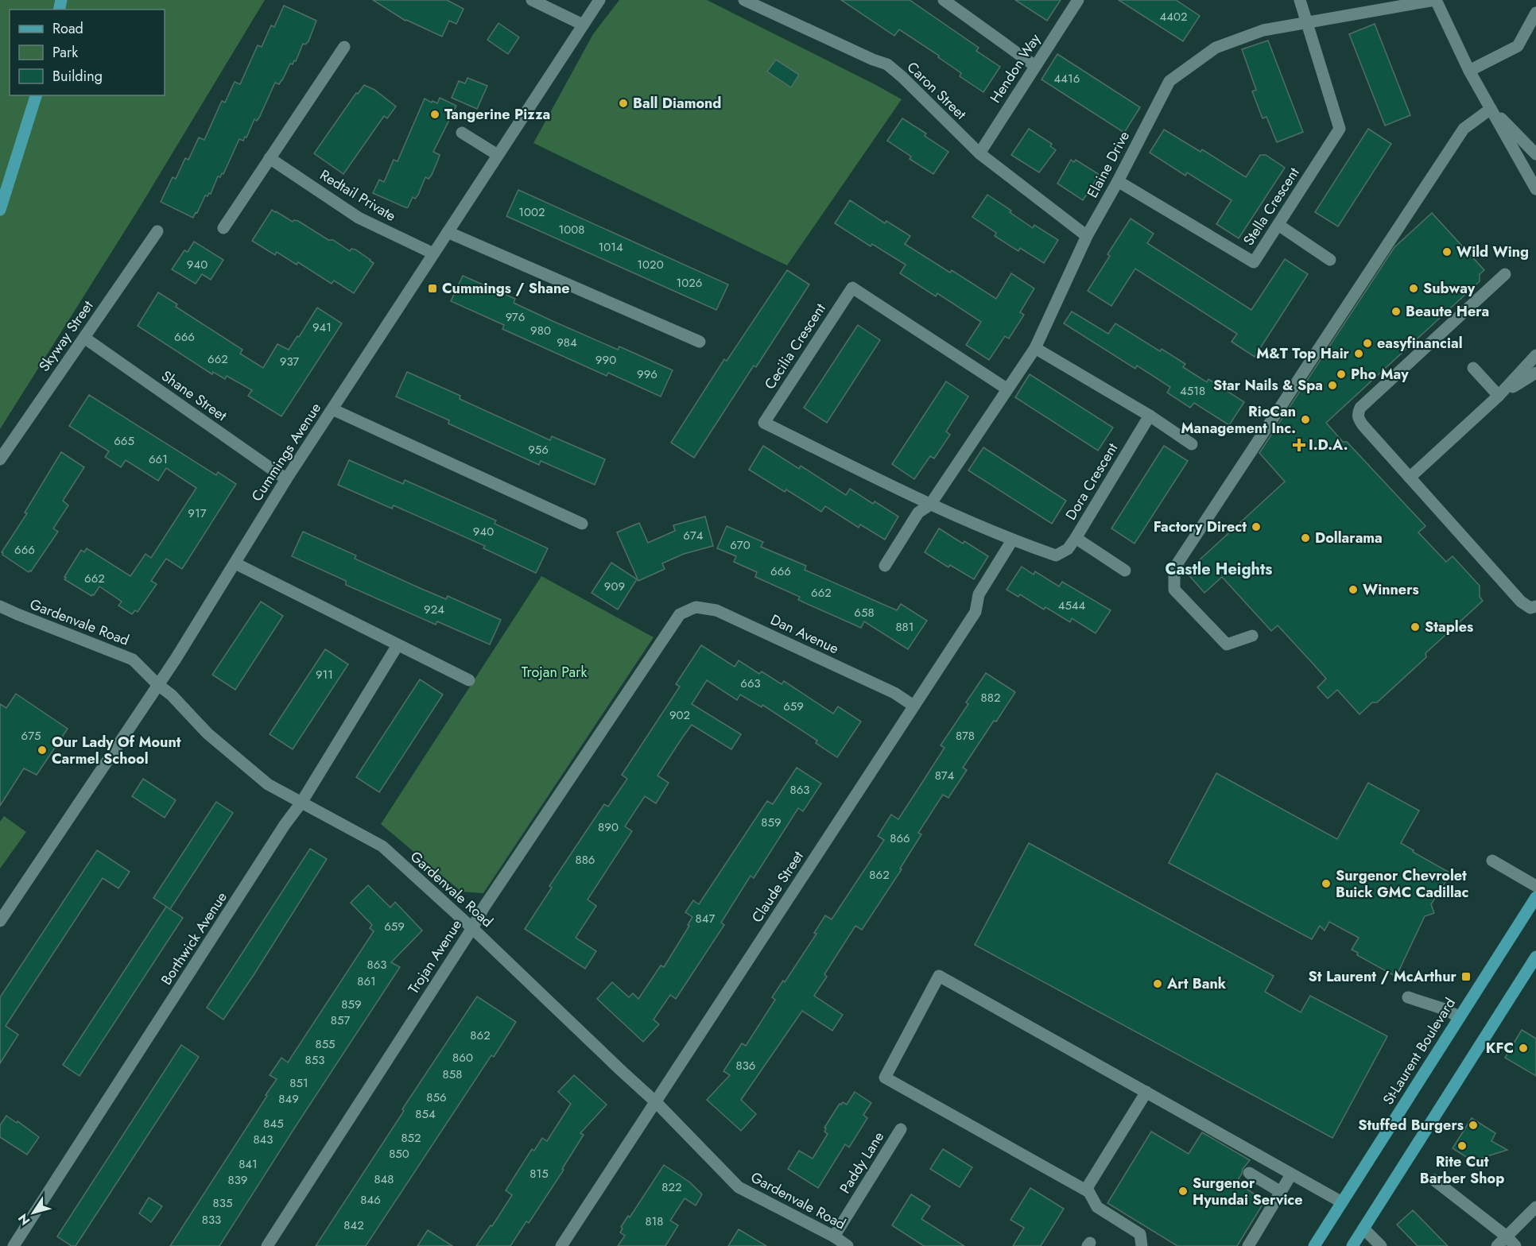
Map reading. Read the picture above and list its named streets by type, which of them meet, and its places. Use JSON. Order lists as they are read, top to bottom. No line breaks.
{"streets":{"main road":["St-Laurent Boulevard"],"street":["Hendon Way","Caron Street","Elaine Drive","Redtail Private","Stella Crescent","Skyway Street","Cecilia Crescent","Shane Street","Cummings Avenue","Dora Crescent","Gardenvale Road","Dan Avenue","Claude Street","Borthwick Avenue","Trojan Avenue","Paddy Lane"]},"crossings":[["Hendon Way","Caron Street"],["Caron Street","Elaine Drive"],["Elaine Drive","Stella Crescent"],["Elaine Drive","Cecilia Crescent"],["Elaine Drive","Dora Crescent"],["Redtail Private","Cummings Avenue"],["Skyway Street","Shane Street"],["Cecilia Crescent","Dora Crescent"],["Shane Street","Cummings Avenue"],["Cummings Avenue","Gardenvale Road"],["Dora Crescent","Claude Street"],["Gardenvale Road","Claude Street"],["Gardenvale Road","Borthwick Avenue"],["Gardenvale Road","Trojan Avenue"],["Gardenvale Road","Paddy Lane"],["Dan Avenue","Claude Street"],["Dan Avenue","Trojan Avenue"]],"districts":["Castle Heights"],"parks":["Trojan Park"],"places":{"other":["Ball Diamond","Tangerine Pizza","Wild Wing","Subway","Beaute Hera","easyfinancial","M&T Top Hair","Pho May","Star Nails & Spa","RioCan Management Inc.","Factory Direct","Dollarama","Winners","Staples","Our Lady Of Mount Carmel School","Surgenor Chevrolet Buick GMC Cadillac","Art Bank","KFC","Stuffed Burgers","Rite Cut Barber Shop","Surgenor Hyundai Service"],"transit":["Cummings / Shane","St Laurent / McArthur"],"health":["I.D.A."]},"house_numbers":["4402","4416","1002","1008","1014","940","1020","1026","976","941","980","666","984","662","990","937","996","4518","665","956","661","917","940","674","670","666","666","662","909","662","4544","924","658","881","911","663","882","659","902","675","878","874","863","859","890","866","886","862","847","659","863","861","859","857","862","855","860","853","836","858","851","856","849","854","845","852","843","850","841","815","848","839","822","846","835","833","818","842"],"legend":["Road","Park","Building"],"north":"bottom left"}
